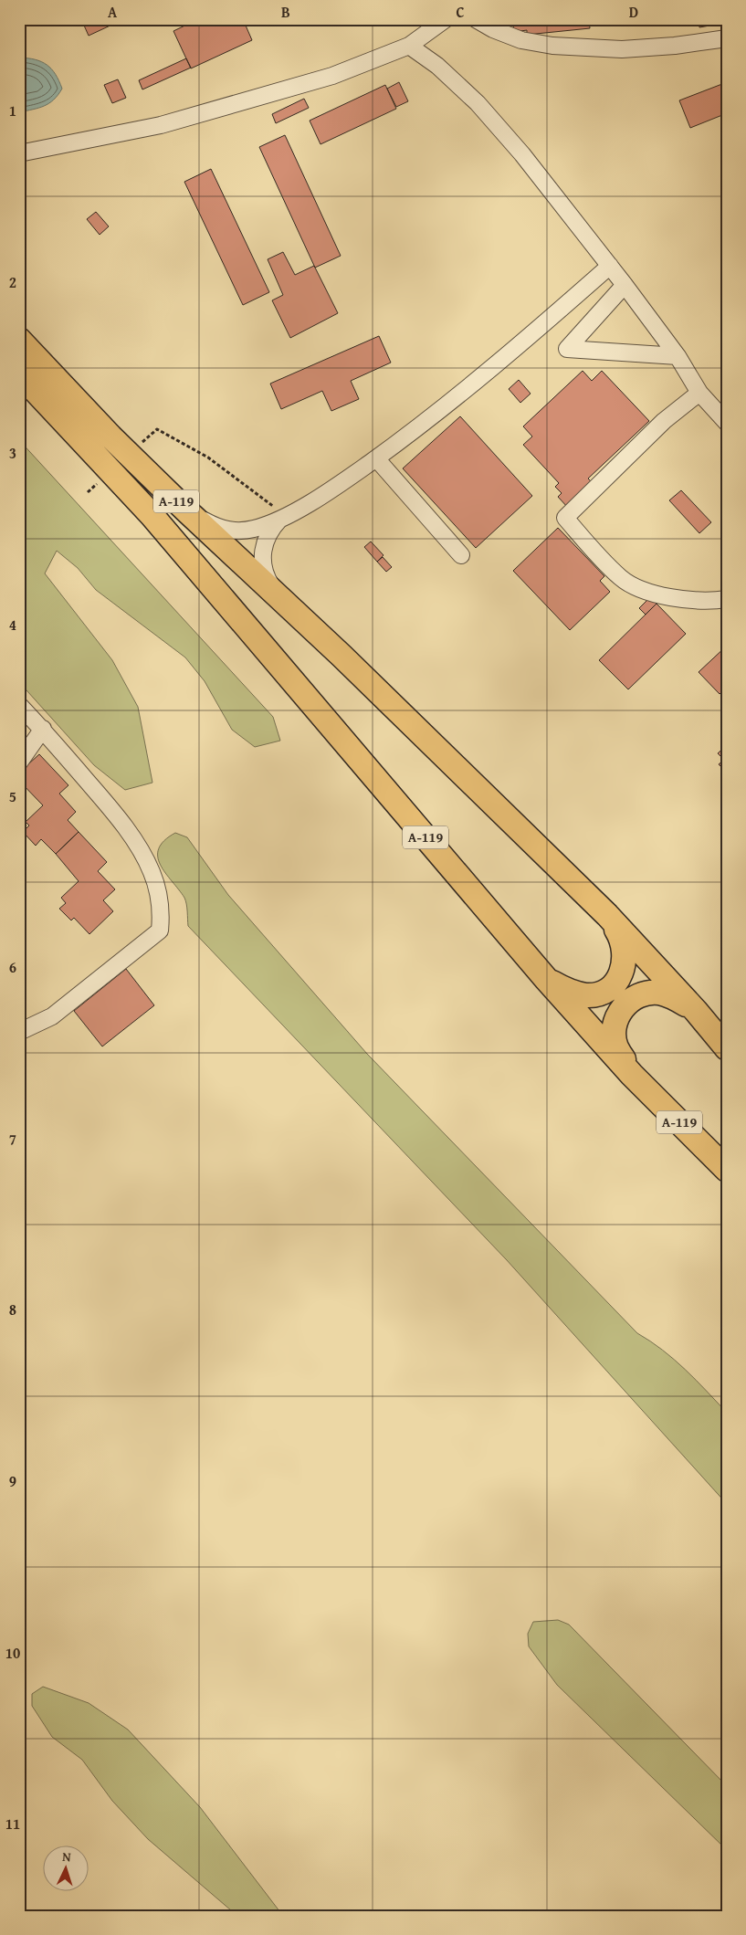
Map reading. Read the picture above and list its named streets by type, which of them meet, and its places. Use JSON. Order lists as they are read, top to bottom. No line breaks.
{"streets":{"highway":["А-119"]},"north":"top","grid":{"columns":["A","B","C","D"],"rows":["1","2","3","4","5","6","7","8","9","10","11"]}}
